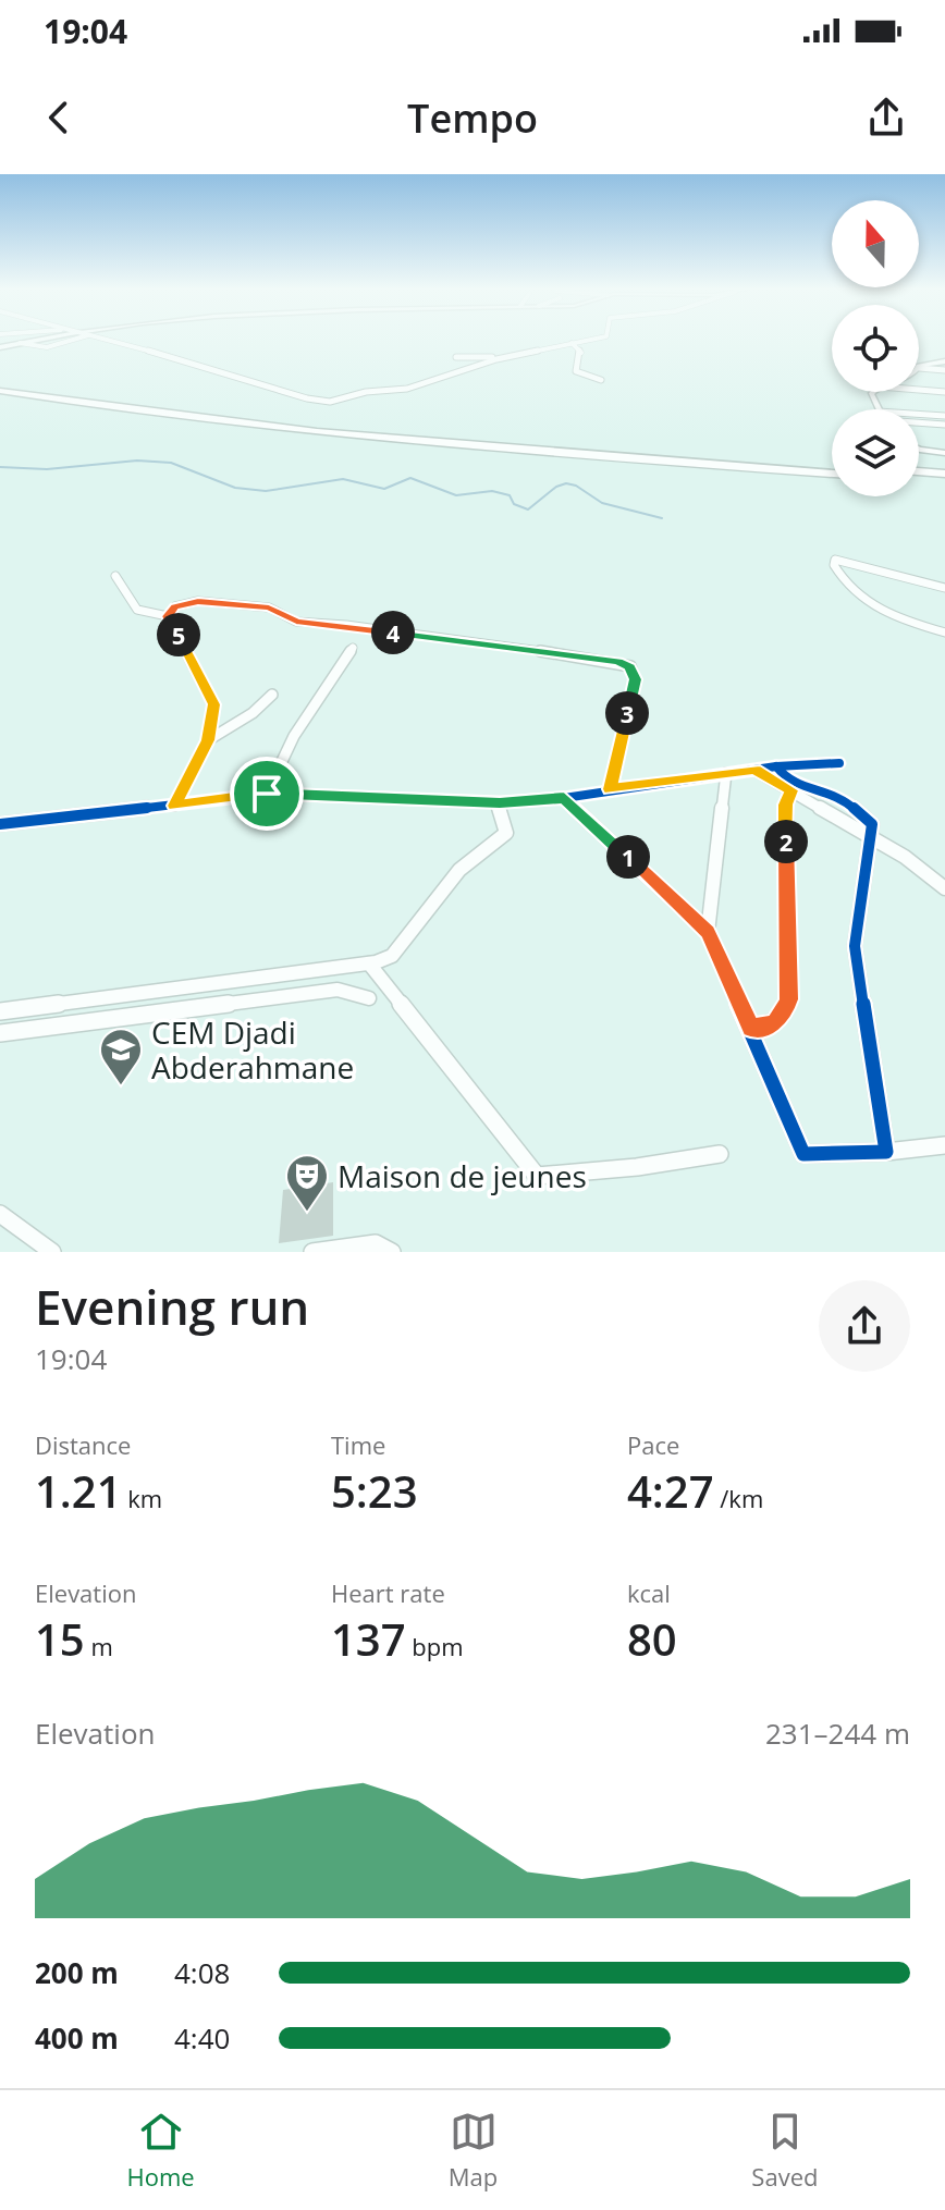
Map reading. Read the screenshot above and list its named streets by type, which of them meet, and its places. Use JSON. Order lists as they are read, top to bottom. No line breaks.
{"places":{"school or university":["CEM Djadi Abderahmane"],"theatre":["Maison de jeunes"]},"north":"top","page":{"status":"19:04","header":"Tempo","pins":["4","5","3","2","1"],"heading":["Evening run","19:04"],"stats":[["Distance","1.21 km"],["Time","5:23"],["Pace","4:27 /km"],["Elevation","15 m"],["Heart rate","137 bpm"],["kcal","80"]],"chart":["Elevation","231–244 m"],"list":[{"name":"200 m","note":"4:08"},{"name":"400 m","note":"4:40"}],"tabs":["Home","Map","Saved"]}}
